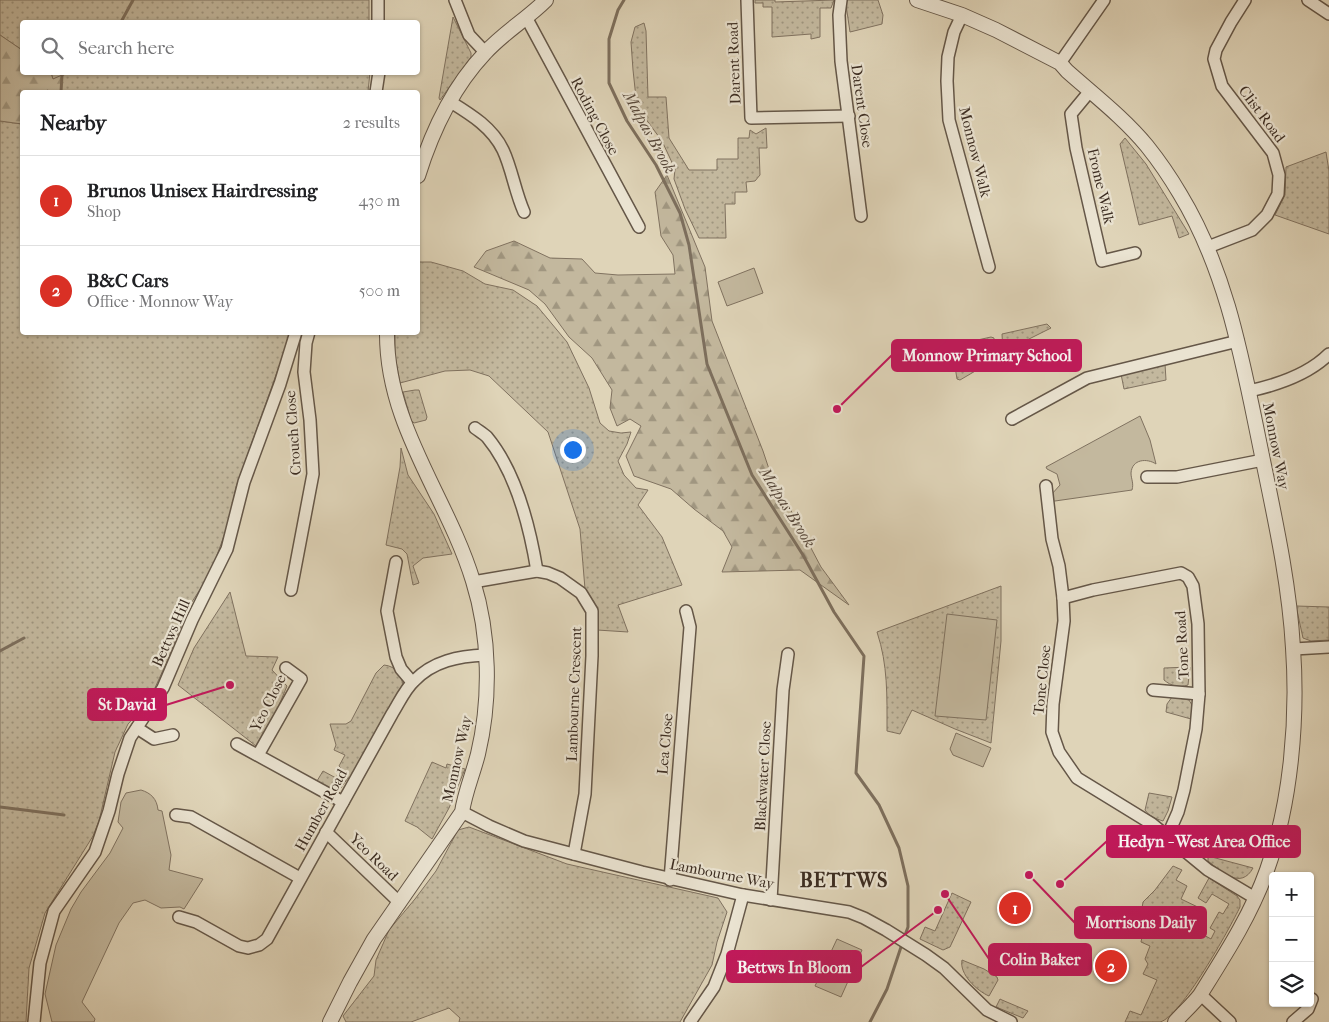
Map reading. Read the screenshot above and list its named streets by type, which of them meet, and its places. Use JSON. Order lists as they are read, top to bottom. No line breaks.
{"streets":{"street":["Darent Road","Darent Close","Clist Road","Roding Close","Monnow Walk","Frome Walk","Crouch Close","Monnow Way","Bettws Hill","Tone Road","Tone Close","Lambourne Crescent","Yeo Close","Lea Close","Blackwater Close","Humber Road","Yeo Road","Lambourne Way"]},"crossings":[["Darent Road","Darent Close"],["Clist Road","Monnow Way"],["Monnow Walk","Monnow Way"],["Frome Walk","Monnow Way"],["Monnow Way","Tone Close"],["Monnow Way","Lambourne Crescent"],["Monnow Way","Humber Road"],["Monnow Way","Yeo Road"],["Monnow Way","Lambourne Way"],["Tone Road","Tone Close"],["Lambourne Crescent","Lambourne Way"],["Yeo Close","Humber Road"],["Lea Close","Lambourne Way"],["Blackwater Close","Lambourne Way"],["Humber Road","Yeo Road"]],"districts":["BETTWS"],"water":["Malpas Brook"],"places":["Monnow Primary School","St David","Morrisons Daily","Hedyn - West Area Office","Colin Baker","Bettws In Bloom"],"page":{"search":"Search here","heading":["Nearby","2 results"],"list":[{"mark":"1","name":"Brunos Unisex Hairdressing","note":"Shop","value":"430 m"},{"mark":"2","name":"B&C Cars","note":"Office · Monnow Way","value":"500 m"}],"map_buttons":["+","−"],"pins":["1","2"]}}
